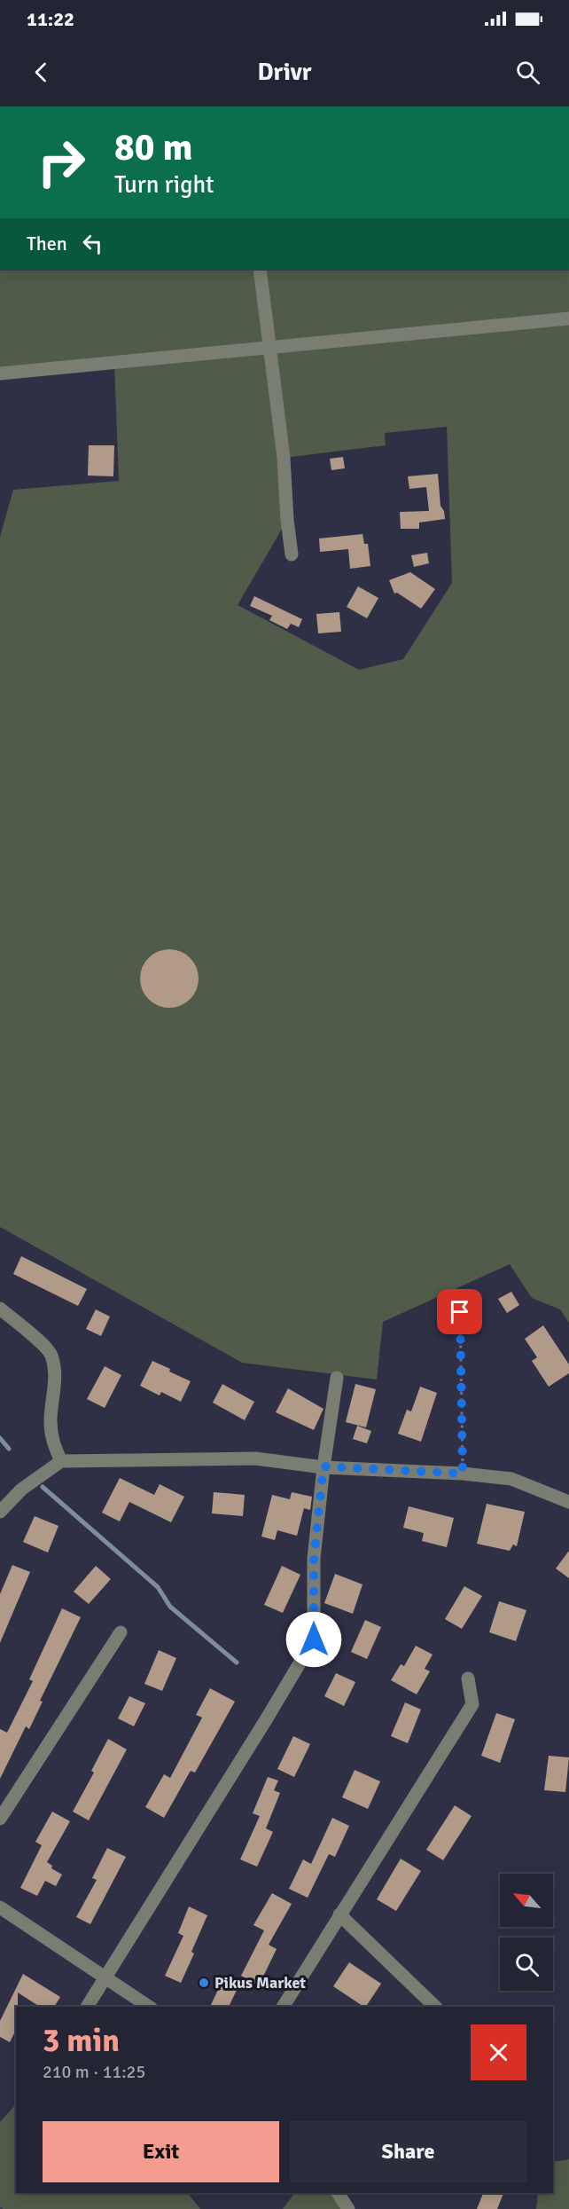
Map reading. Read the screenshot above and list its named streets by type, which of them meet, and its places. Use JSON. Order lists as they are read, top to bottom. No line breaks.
{"places":["Pikus Market"],"north":"top left","page":{"status":"11:22","header":"Drivr","turn":["80 m","Turn right"],"then":"Then","heading":["3 min","210 m · 11:25"],"buttons":["Exit","Share"]}}
